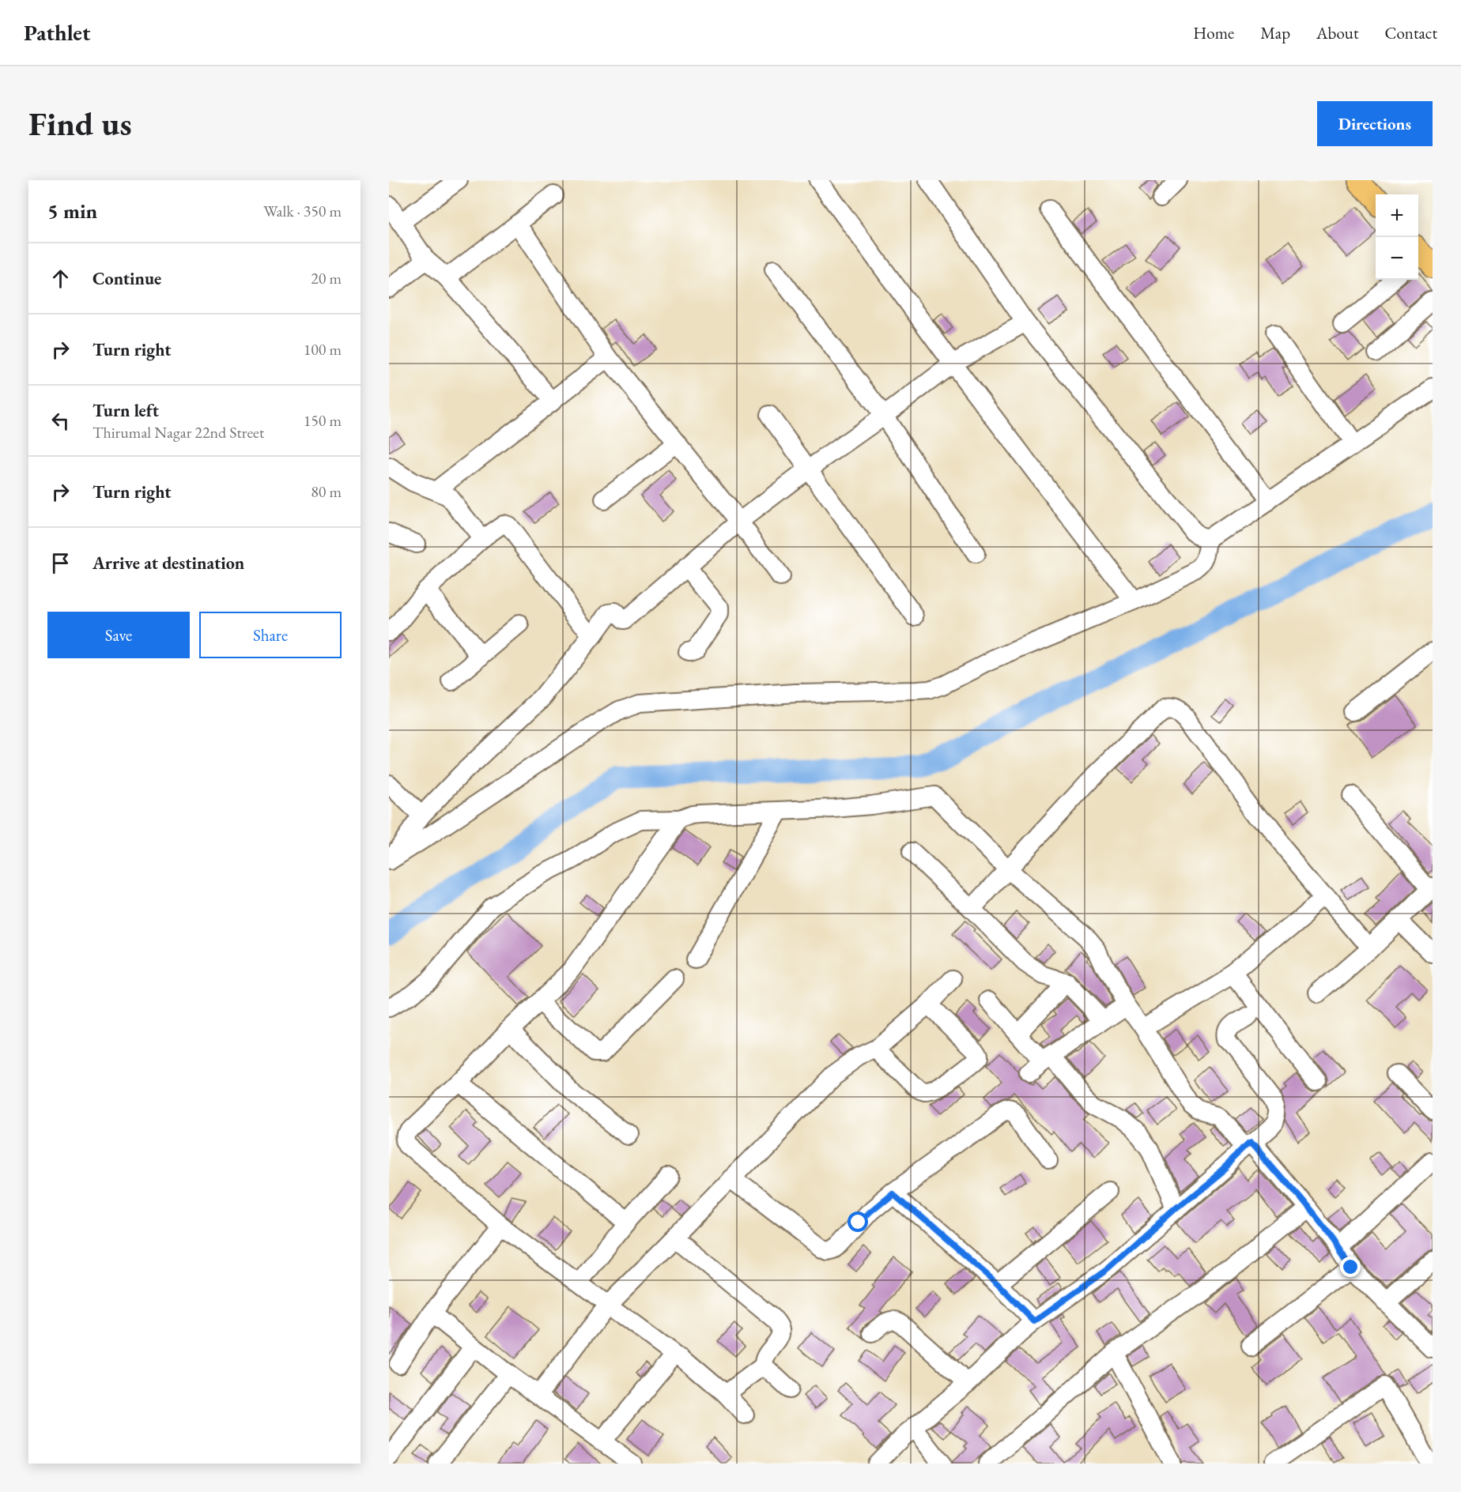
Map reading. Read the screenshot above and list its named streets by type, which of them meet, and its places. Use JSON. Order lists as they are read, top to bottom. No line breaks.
{"page":{"header":"Pathlet","nav":["Home","Map","About","Contact"],"buttons":["Directions",["Save","Share"]],"title":"Find us","heading":["5 min","Walk · 350 m"],"map_buttons":["+","−"],"list":[["Continue","20 m"],["Turn right","100 m"],["Turn left","Thirumal Nagar 22nd Street","150 m"],["Turn right","80 m"],"Arrive at destination"]}}
